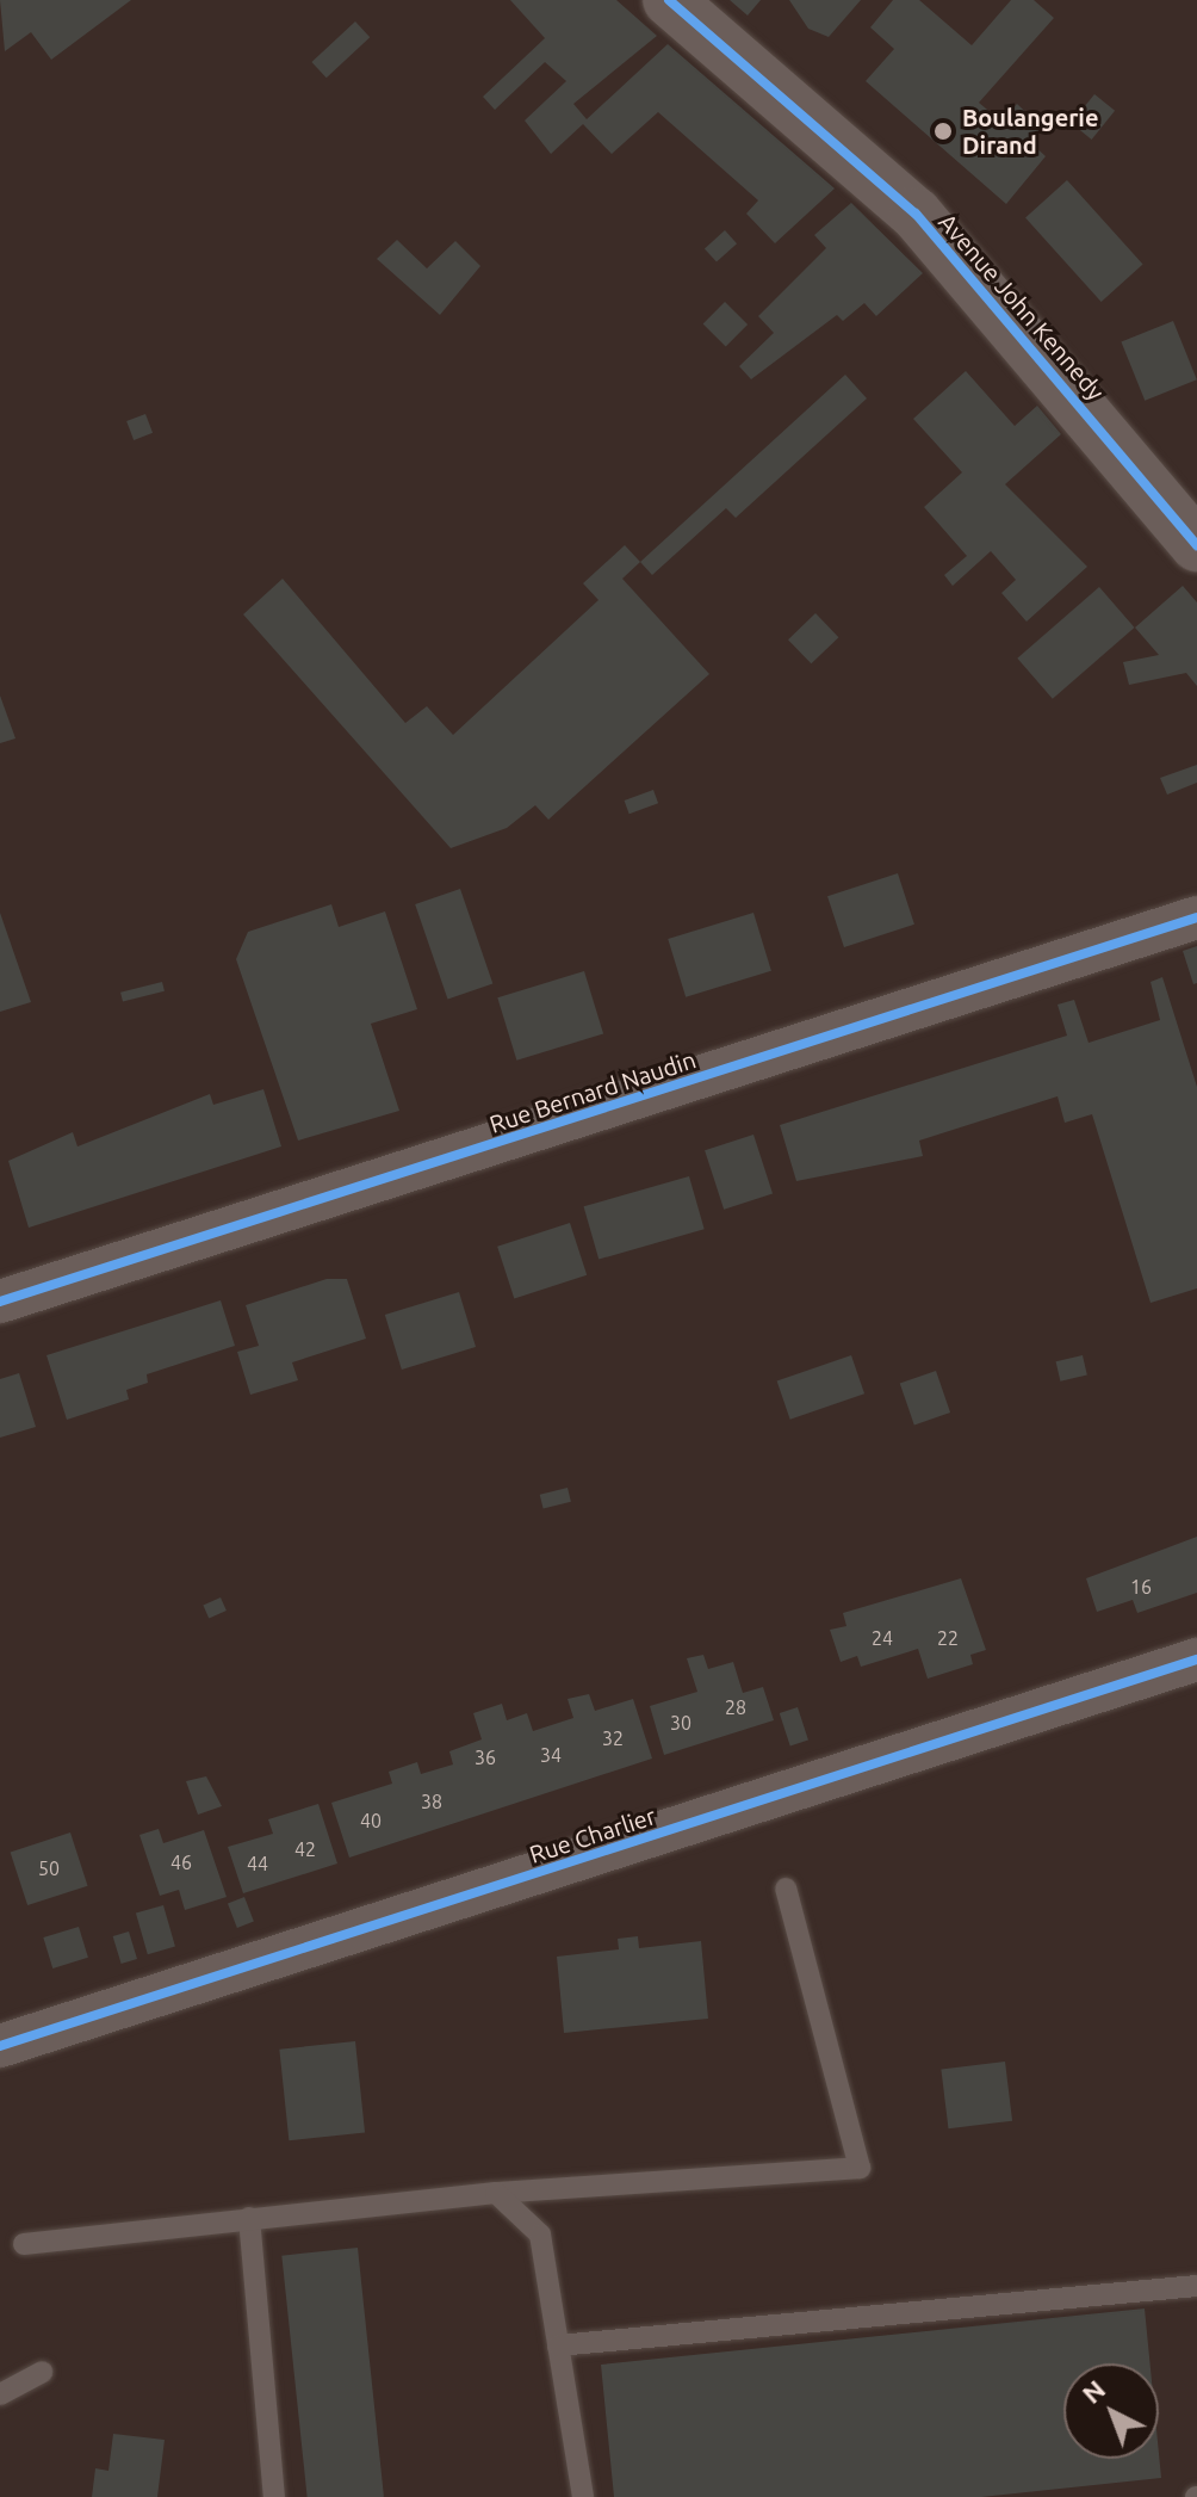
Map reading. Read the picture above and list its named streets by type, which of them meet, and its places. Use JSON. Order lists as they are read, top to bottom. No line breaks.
{"streets":{"main road":["Avenue John Kennedy"],"street":["Rue Bernard Naudin","Rue Charlier"]},"places":["Boulangerie Dirand"],"house_numbers":["16","24","22","28","30","32","34","36","38","40","42","46","44","50"],"north":"top left"}
